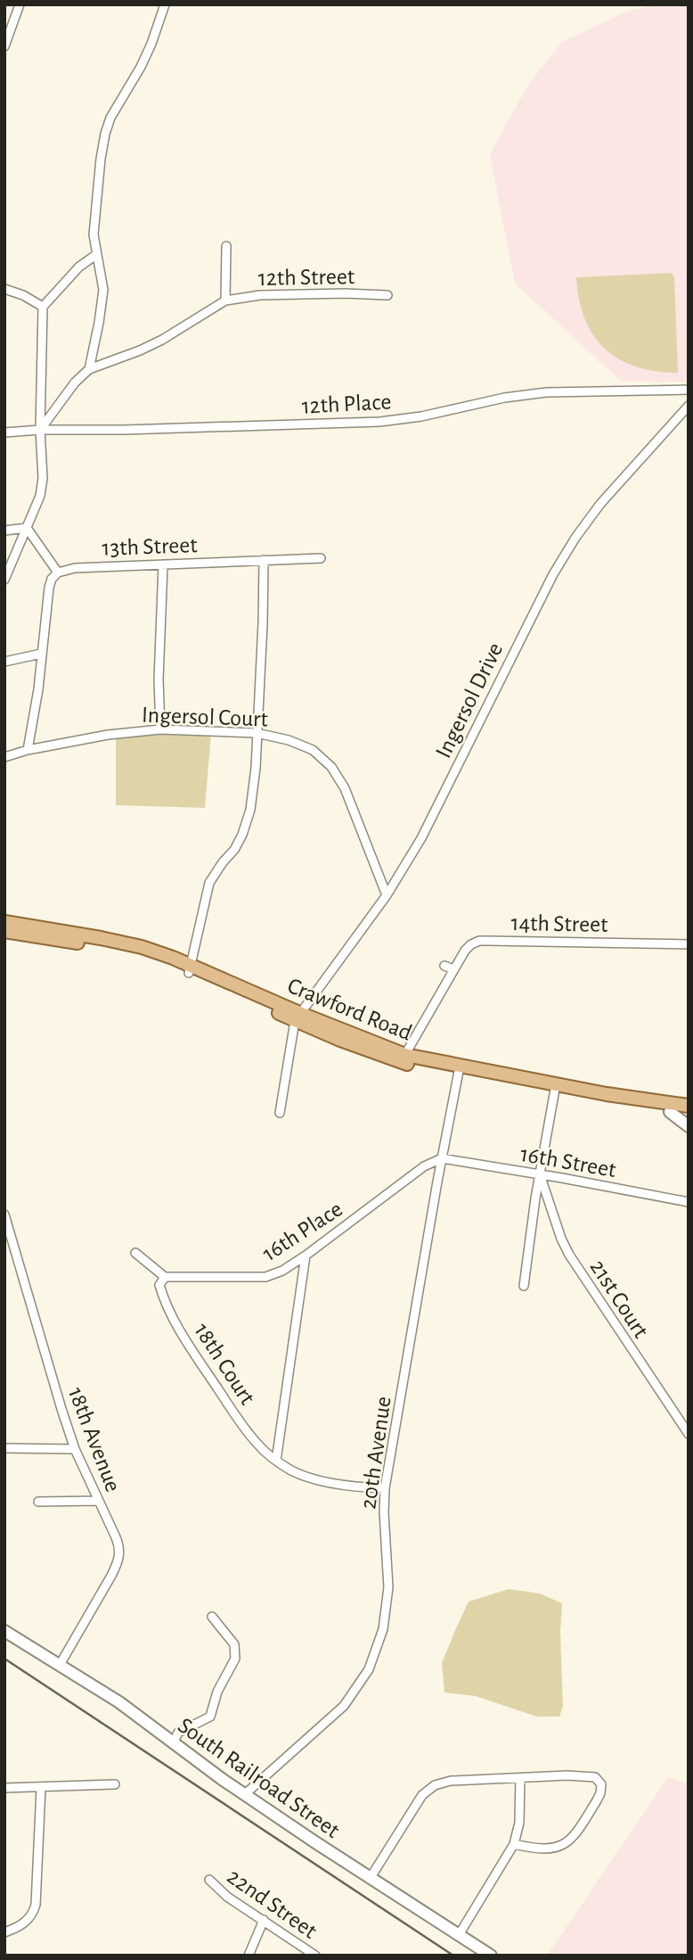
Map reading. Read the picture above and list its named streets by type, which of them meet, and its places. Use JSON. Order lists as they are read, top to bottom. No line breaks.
{"streets":{"main road":["Crawford Road"],"street":["12th Street","12th Place","13th Street","Ingersol Drive","Ingersol Court","14th Street","16th Street","16th Place","21st Court","18th Court","18th Avenue","20th Avenue","South Railroad Street","22nd Street"]},"crossings":[["Ingersol Drive","Ingersol Court"],["Ingersol Drive","Crawford Road"],["Crawford Road","20th Avenue"],["16th Street","16th Place"],["16th Street","21st Court"],["16th Street","20th Avenue"],["16th Place","18th Court"],["16th Place","20th Avenue"],["18th Court","20th Avenue"],["18th Avenue","South Railroad Street"],["20th Avenue","South Railroad Street"]]}
